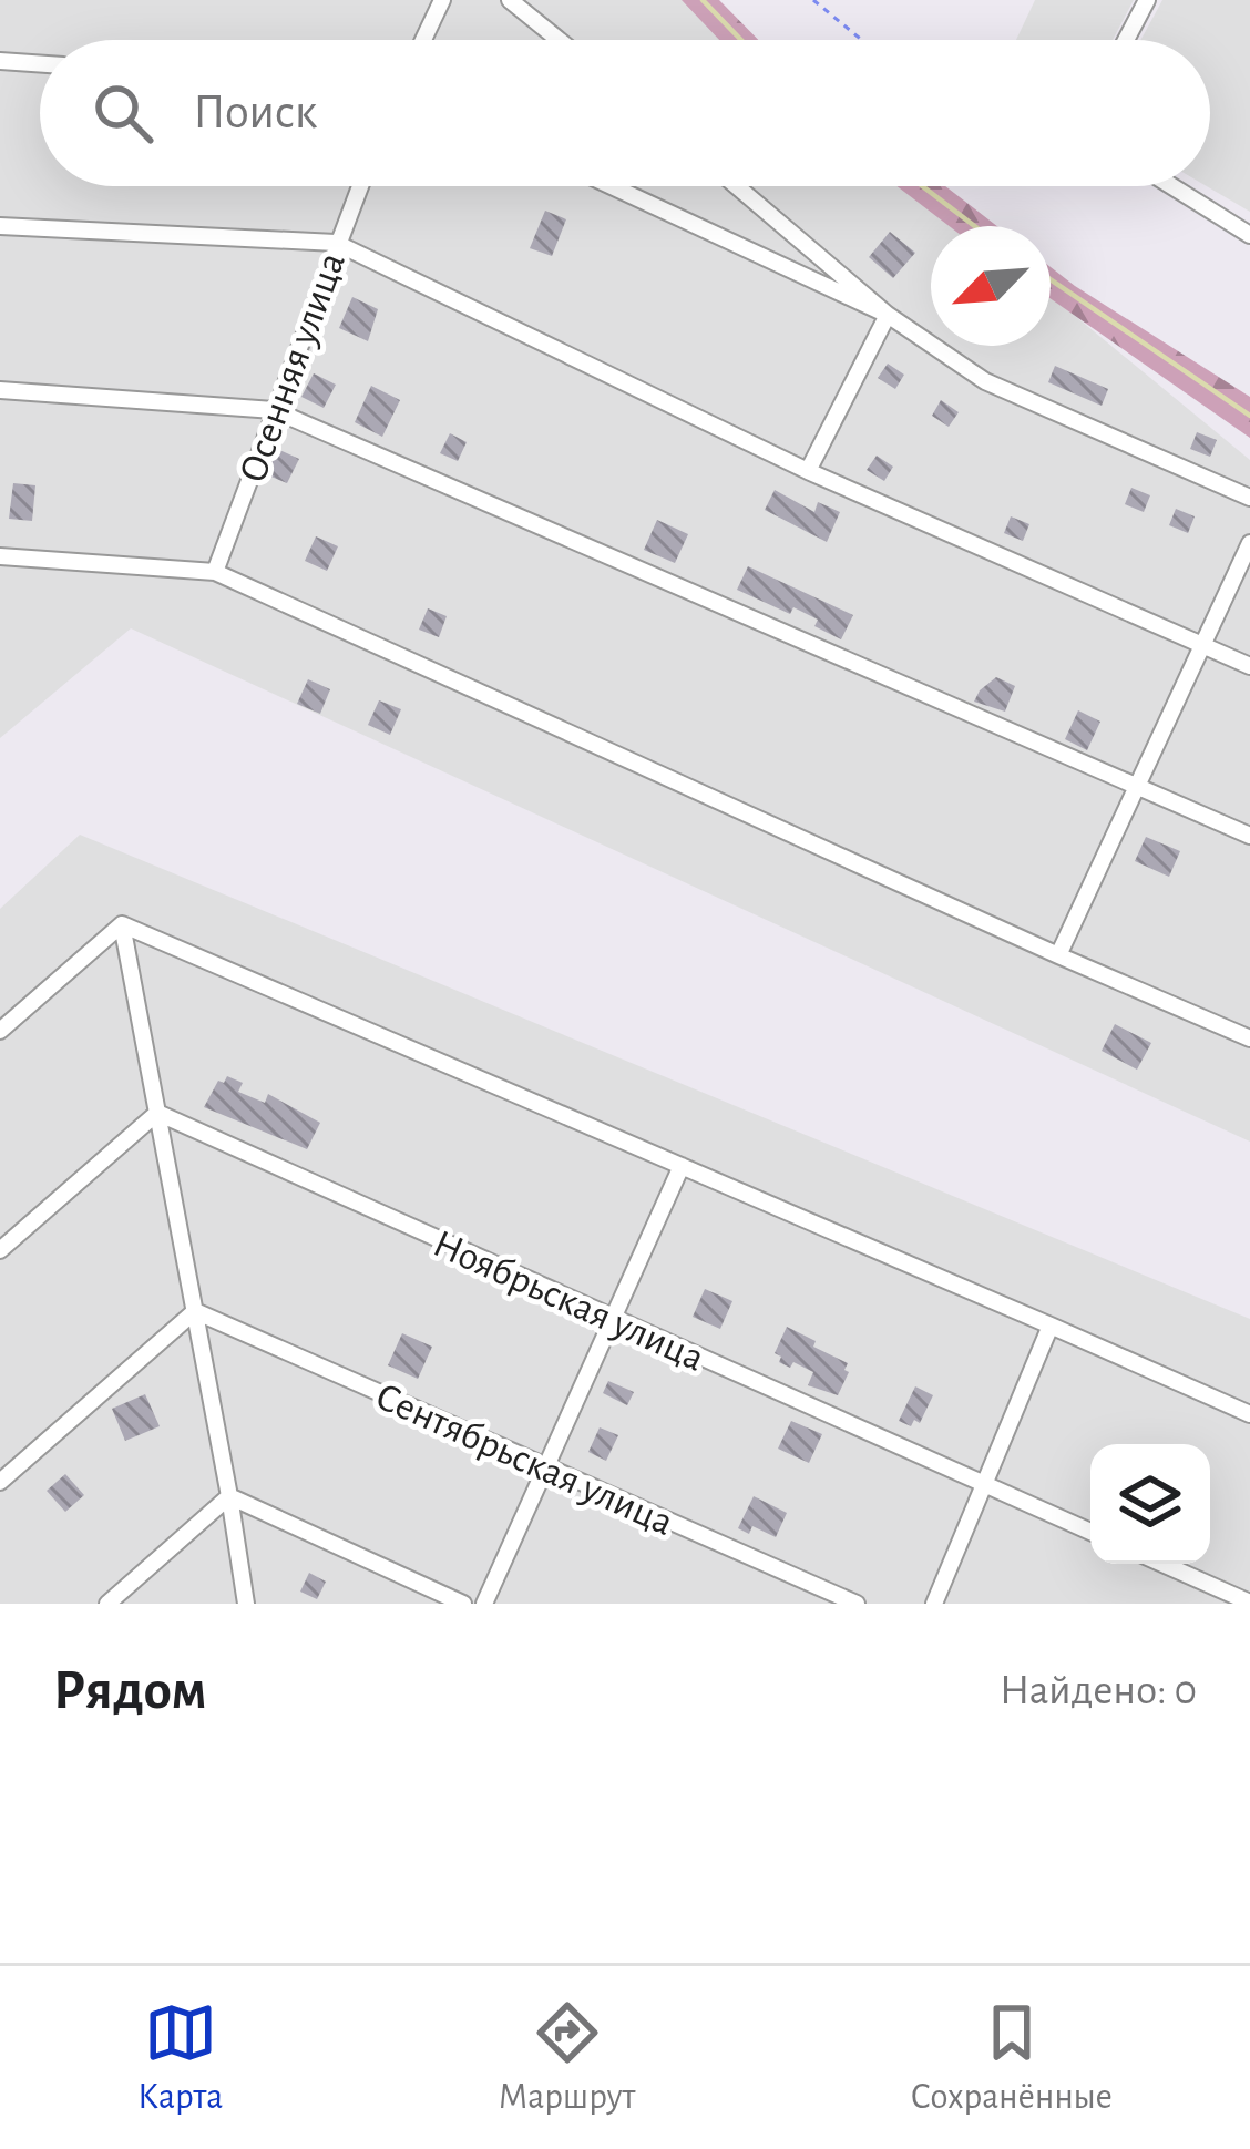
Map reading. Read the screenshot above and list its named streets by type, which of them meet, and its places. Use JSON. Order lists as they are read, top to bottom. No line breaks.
{"streets":{"street":["Осенняя улица","Ноябрьская улица","Сентябрьская улица"]},"north":"bottom left","page":{"search":"Поиск","heading":["Рядом","Найдено: 0"],"nav":["Карта","Маршрут","Сохранённые"]}}
